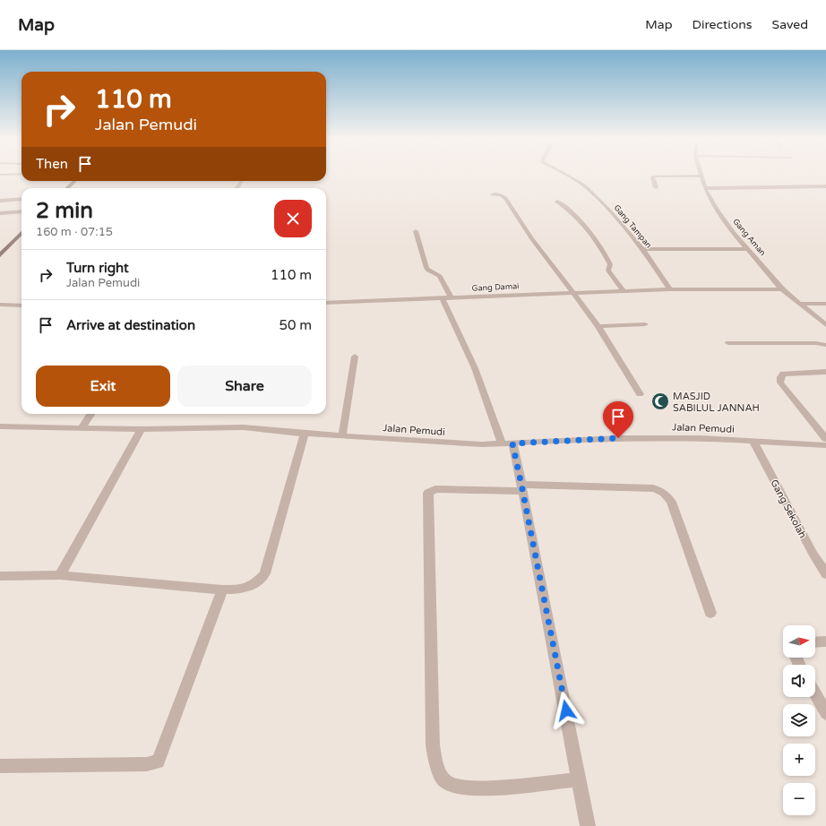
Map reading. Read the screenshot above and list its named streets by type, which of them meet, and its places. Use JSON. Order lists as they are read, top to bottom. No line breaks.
{"streets":{"street":["Gang Tampan","Gang Aman","Gang Damai","Jalan Pemudi","Gang Sekolah"]},"crossings":[["Gang Tampan","Gang Damai"],["Gang Aman","Gang Damai"],["Jalan Pemudi","Gang Sekolah"]],"places":{"mosque":["MASJID SABILUL JANNAH"]},"north":"right","page":{"header":"Map","nav":["Map","Directions","Saved"],"turn":["110 m","Jalan Pemudi"],"then":"Then","heading":["2 min","160 m · 07:15"],"list":[{"name":"Turn right","note":"Jalan Pemudi","value":"110 m"},{"name":"Arrive at destination","value":"50 m"}],"buttons":["Exit","Share"],"map_buttons":["+","−"]}}
